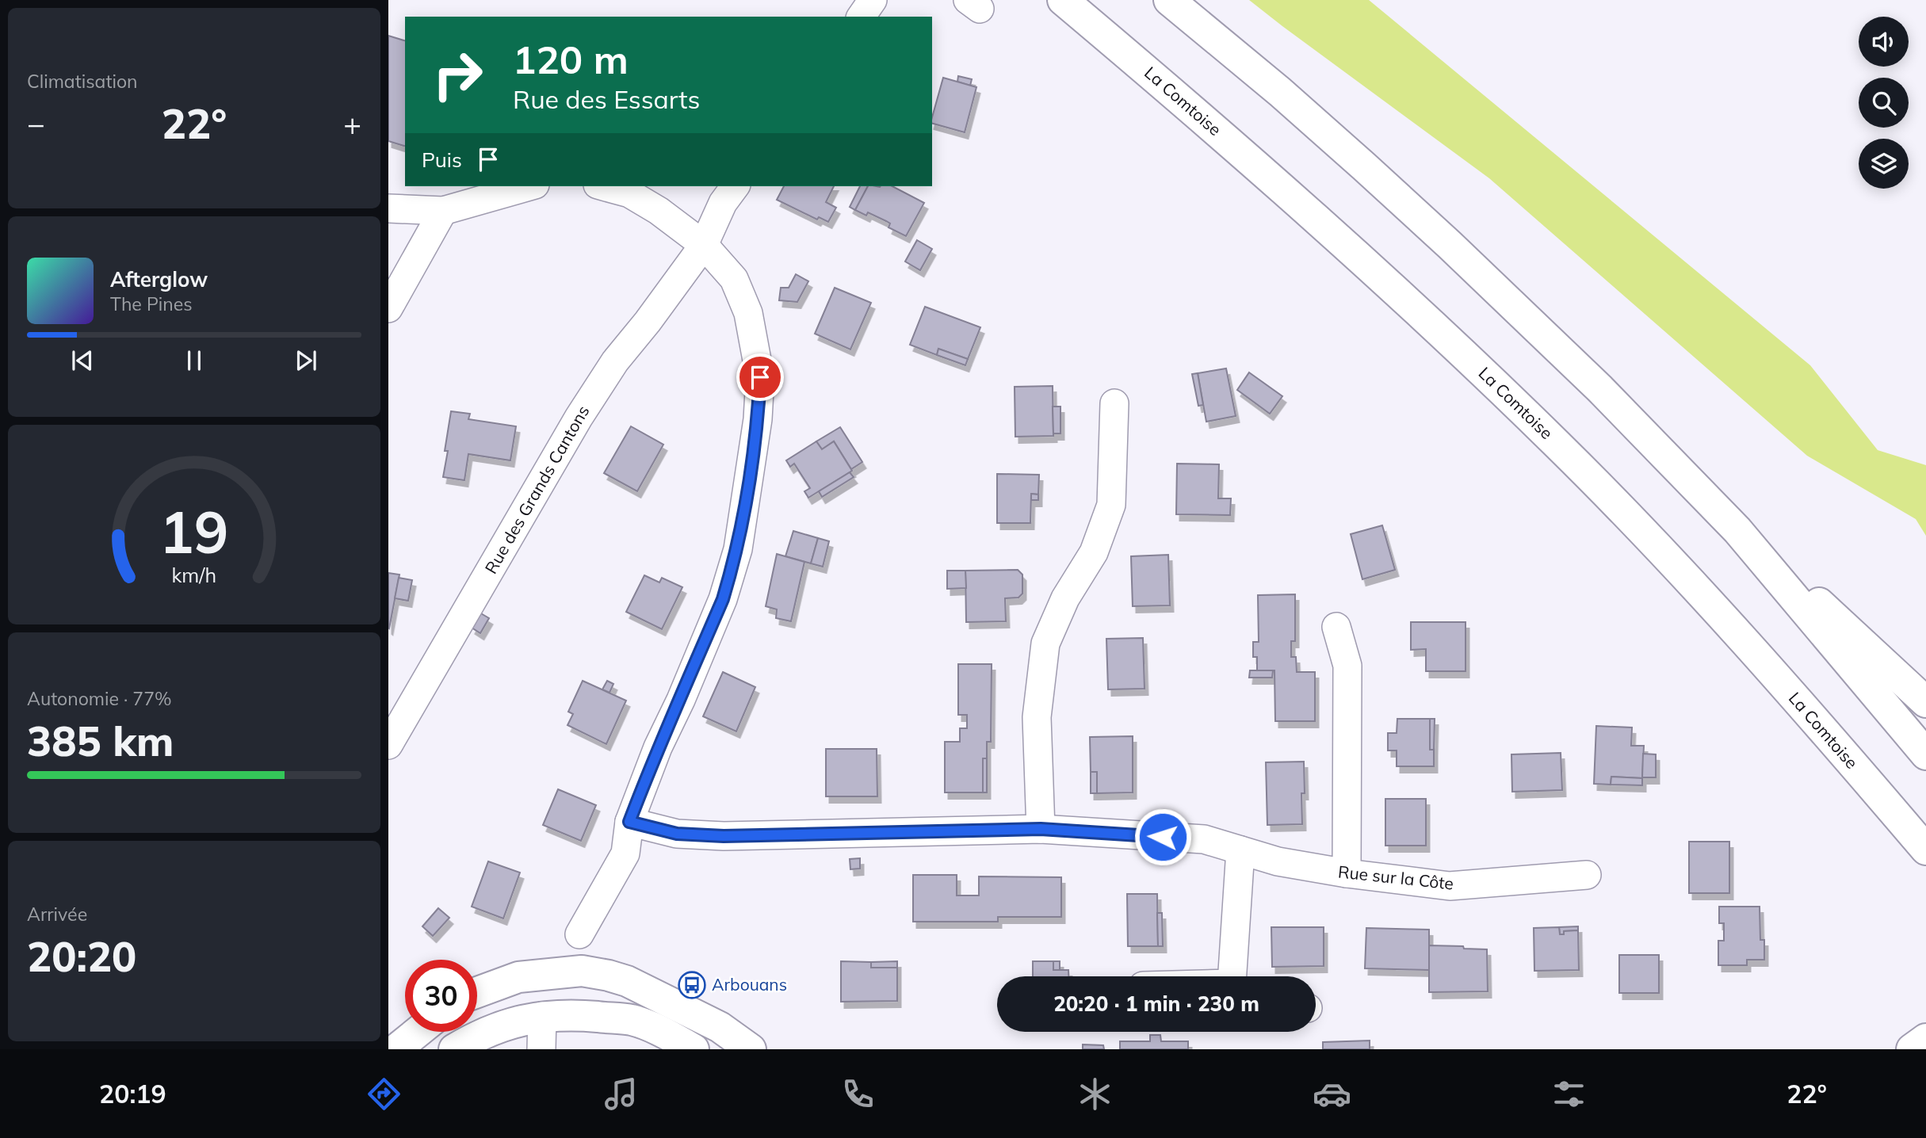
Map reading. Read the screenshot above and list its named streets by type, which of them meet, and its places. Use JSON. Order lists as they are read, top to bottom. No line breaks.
{"streets":{"main road":["La Comtoise"],"street":["Rue des Grands Cantons","Rue sur la Côte"]},"places":{"bus stop":["Arbouans"]},"page":{"tile":["Climatisation",["Autonomie · 77%","385 km"],["Arrivée","20:20"]],"turn":["120 m","Rue des Essarts"],"heat":["−","22°","+"],"then":"Puis","song":["Afterglow","The Pines"],"limit":"30","trip":"20:20 · 1 min · 230 m","tabs":["20:19","22°"],"gauge":["19","km/h"]}}
